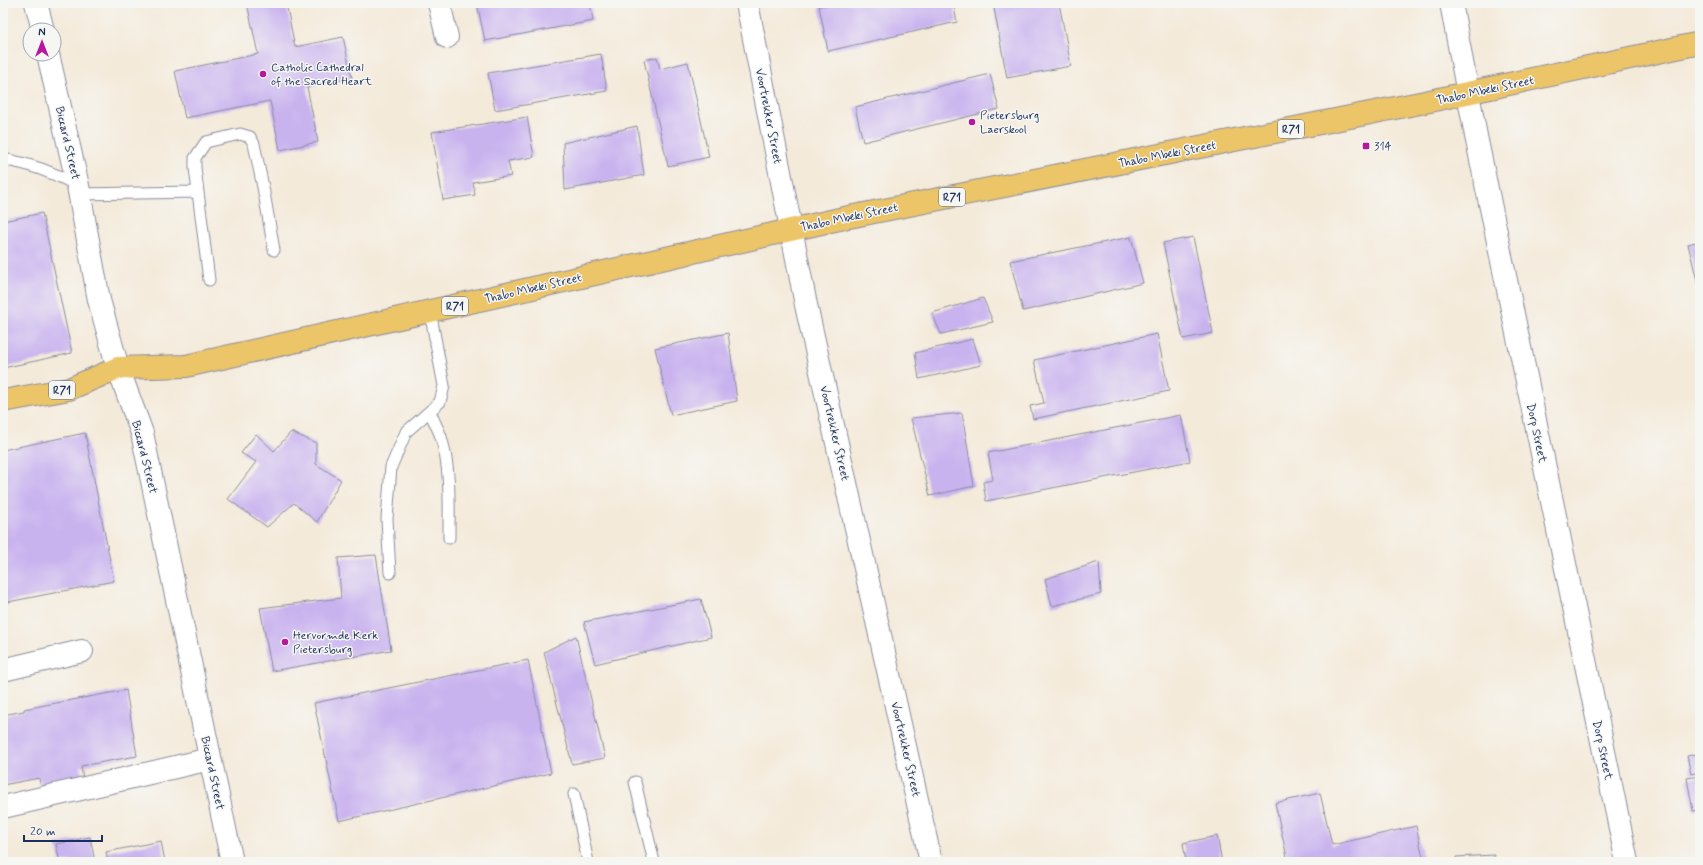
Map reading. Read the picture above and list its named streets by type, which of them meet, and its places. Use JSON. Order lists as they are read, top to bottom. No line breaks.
{"streets":{"main road":["Thabo Mbeki Street","R71"],"street":["Voortrekker Street","Biccard Street","Dorp Street"]},"crossings":[["Thabo Mbeki Street","Voortrekker Street"],["Thabo Mbeki Street","Biccard Street"],["Thabo Mbeki Street","Dorp Street"]],"places":{"other":["Catholic Cathedral of the Sacred Heart","Pietersburg Laerskool","Hervormde Kerk Pietersburg"],"transit":["314"]},"scale_bar":"20 m","north":"top"}
